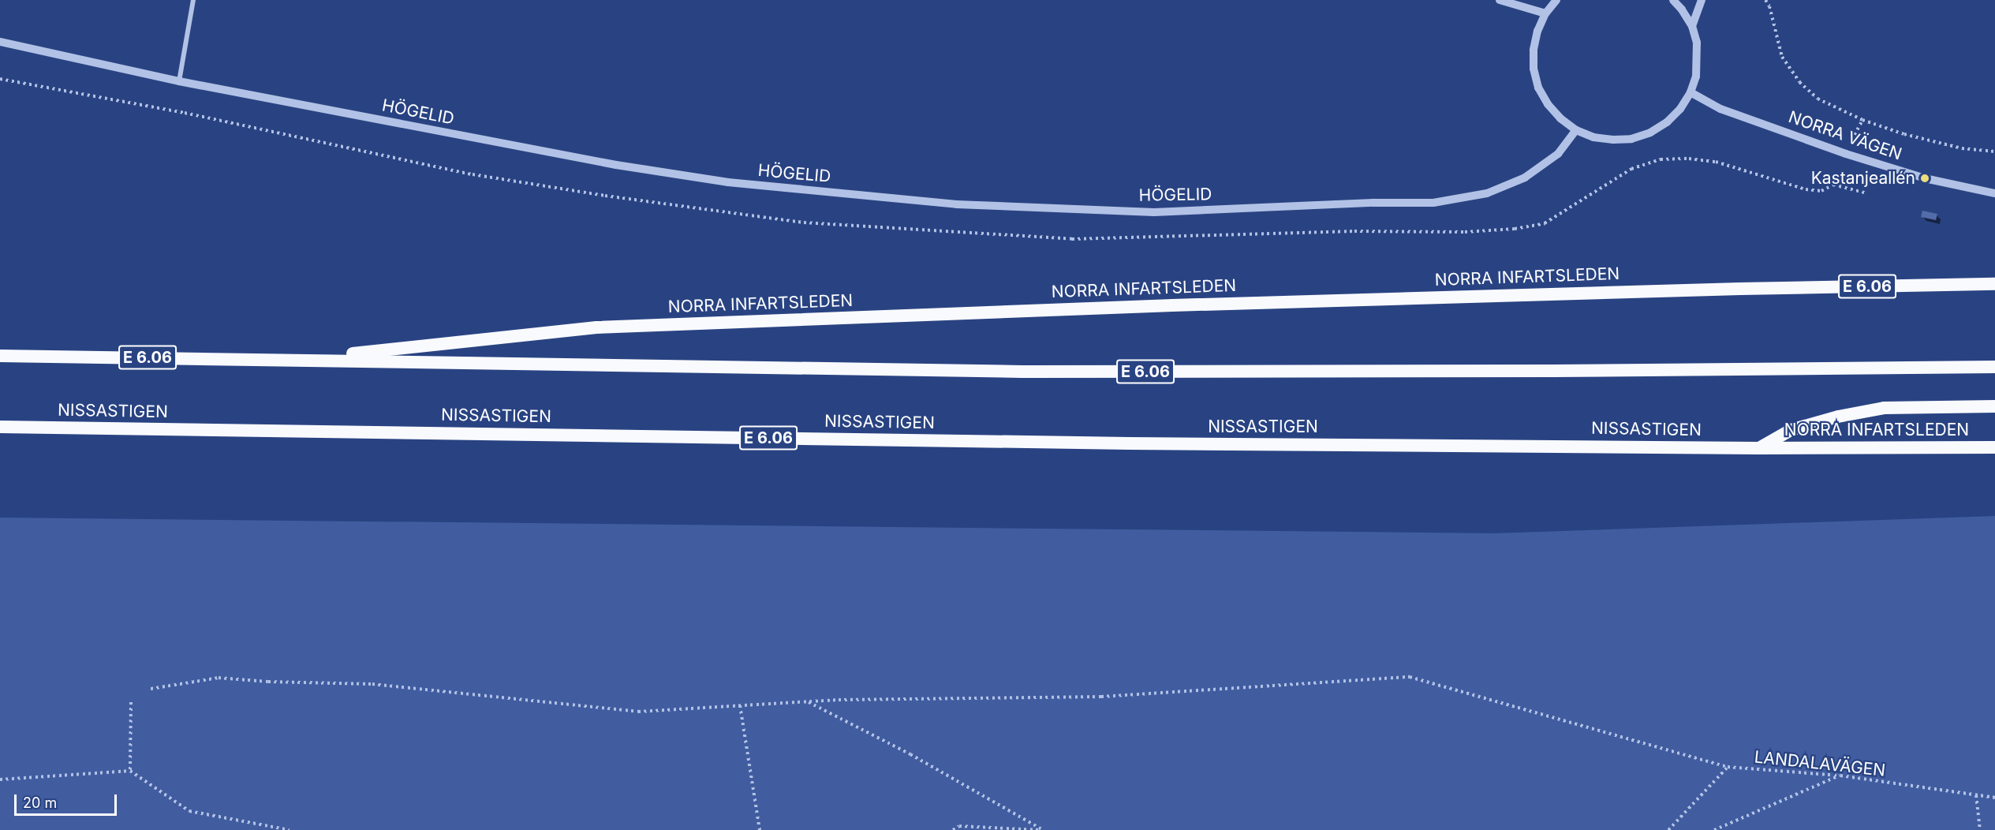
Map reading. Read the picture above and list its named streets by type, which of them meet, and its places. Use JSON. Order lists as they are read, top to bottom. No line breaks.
{"streets":{"highway":["NORRA INFARTSLEDEN","E 6.06","NISSASTIGEN"],"street":["HÖGELID","NORRA VÄGEN"],"path":["LANDALAVÄGEN"]},"crossings":[["NORRA INFARTSLEDEN","E 6.06"],["NORRA INFARTSLEDEN","NISSASTIGEN"]],"places":["Kastanjeallén"],"scale_bar":"20 m"}
